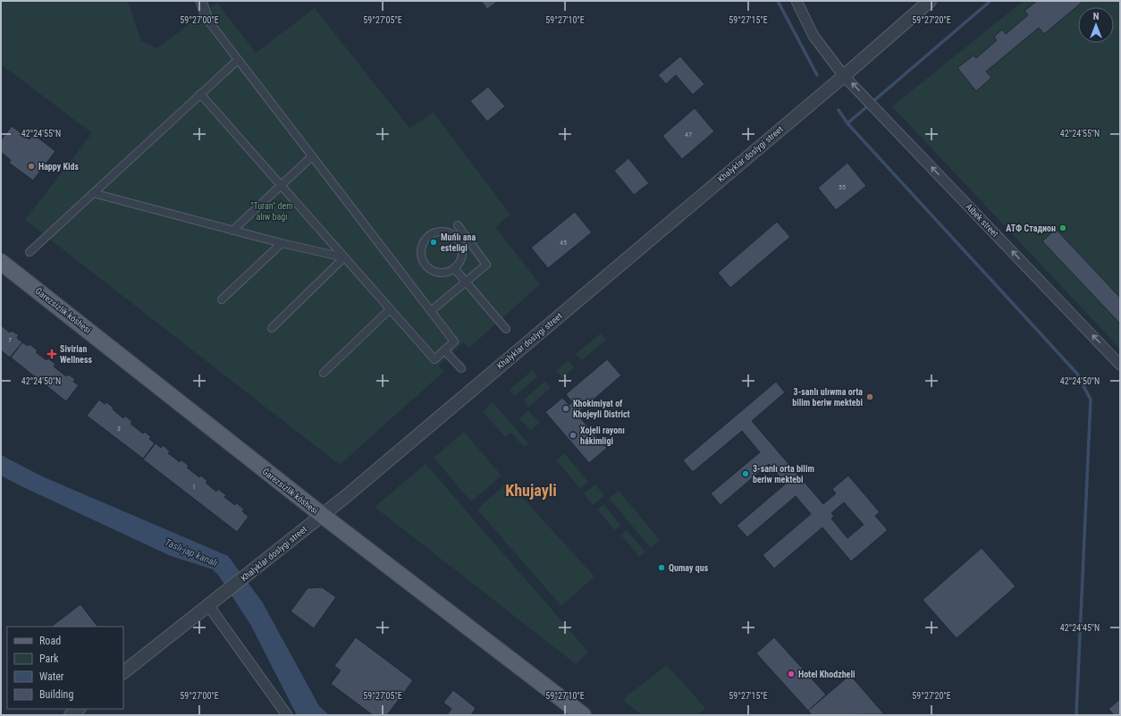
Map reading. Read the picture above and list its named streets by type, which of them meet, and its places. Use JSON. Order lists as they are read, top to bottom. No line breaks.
{"streets":{"main road":["Ǵarezsizlik kóshesi"],"street":["Khalyklar doslygi street","Aibek street"]},"crossings":[["Khalyklar doslygi street","Aibek street"],["Khalyklar doslygi street","Ǵarezsizlik kóshesi"]],"one_way":["Aibek street"],"districts":["Khujayli"],"water":["Taslı-jap kanalı"],"parks":["\"Turan\" dem alıw baǵı"],"places":{"other":["Happy Kids","АТФ Стадион","Muńlı ana esteligi","3-sanlı ulıwma orta bilim beriw mektebi","Khokimiyat of Khojeyli District","Xojeli rayonı hákimligi","3-sanlı orta bilim beriw mektebi","Qumay qus","Hotel Khodzheli"],"health":["Sivirian Wellness"]},"house_numbers":["47","55","45","7","3","1"],"legend":["Road","Park","Water","Building"],"north":"top","coordinates":["59°27'00\"E","59°27'05\"E","59°27'10\"E","59°27'15\"E","59°27'20\"E","42°24'55\"N","42°24'50\"N","42°24'45\"N"]}
